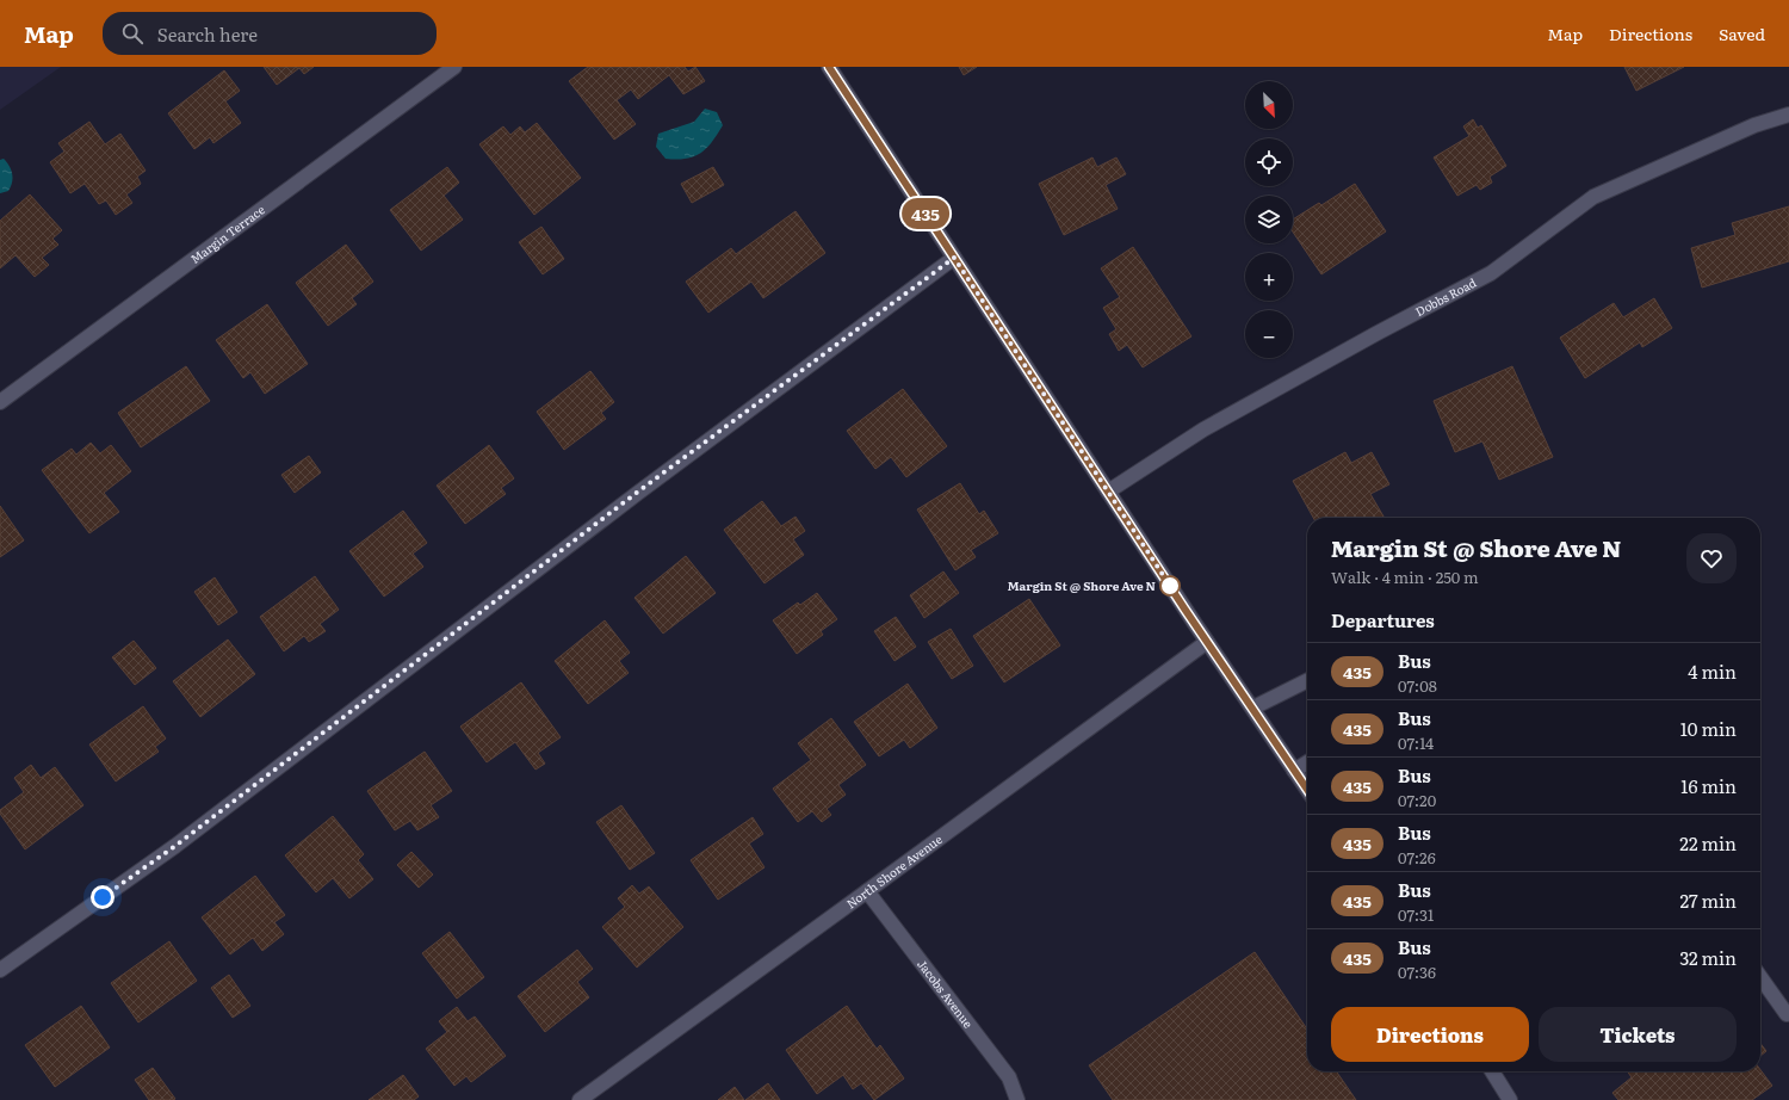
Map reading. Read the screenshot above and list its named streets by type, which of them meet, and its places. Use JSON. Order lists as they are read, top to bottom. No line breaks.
{"streets":{"street":["Margin Terrace","Dobbs Road","North Shore Avenue","Jacobs Avenue"]},"crossings":[["North Shore Avenue","Jacobs Avenue"]],"places":["Margin St @ Shore Ave N"],"lines":["bus line 435"],"north":"bottom right","page":{"header":"Map","search":"Search here","nav":["Map","Directions","Saved"],"on_map":"435","map_buttons":["+","−"],"heading":[["Margin St @ Shore Ave N","Walk · 4 min · 250 m"],"Departures"],"list":[{"mark":"435","name":"Bus","note":"07:08","value":"4 min"},{"mark":"435","name":"Bus","note":"07:14","value":"10 min"},{"mark":"435","name":"Bus","note":"07:20","value":"16 min"},{"mark":"435","name":"Bus","note":"07:26","value":"22 min"},{"mark":"435","name":"Bus","note":"07:31","value":"27 min"},{"mark":"435","name":"Bus","note":"07:36","value":"32 min"}],"buttons":["Directions","Tickets"]}}
